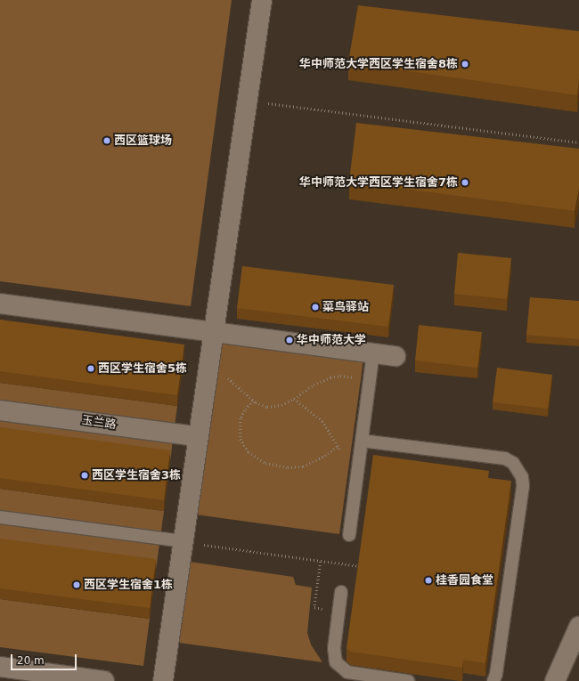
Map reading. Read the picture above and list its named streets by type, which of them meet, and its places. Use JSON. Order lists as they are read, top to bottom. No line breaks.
{"streets":{"street":["玉兰路"]},"places":["华中师范大学西区学生宿舍8栋","西区篮球场","华中师范大学西区学生宿舍7栋","菜鸟驿站","华中师范大学","西区学生宿舍5栋","西区学生宿舍3栋","桂香园食堂","西区学生宿舍1栋"],"scale_bar":"20 m"}
